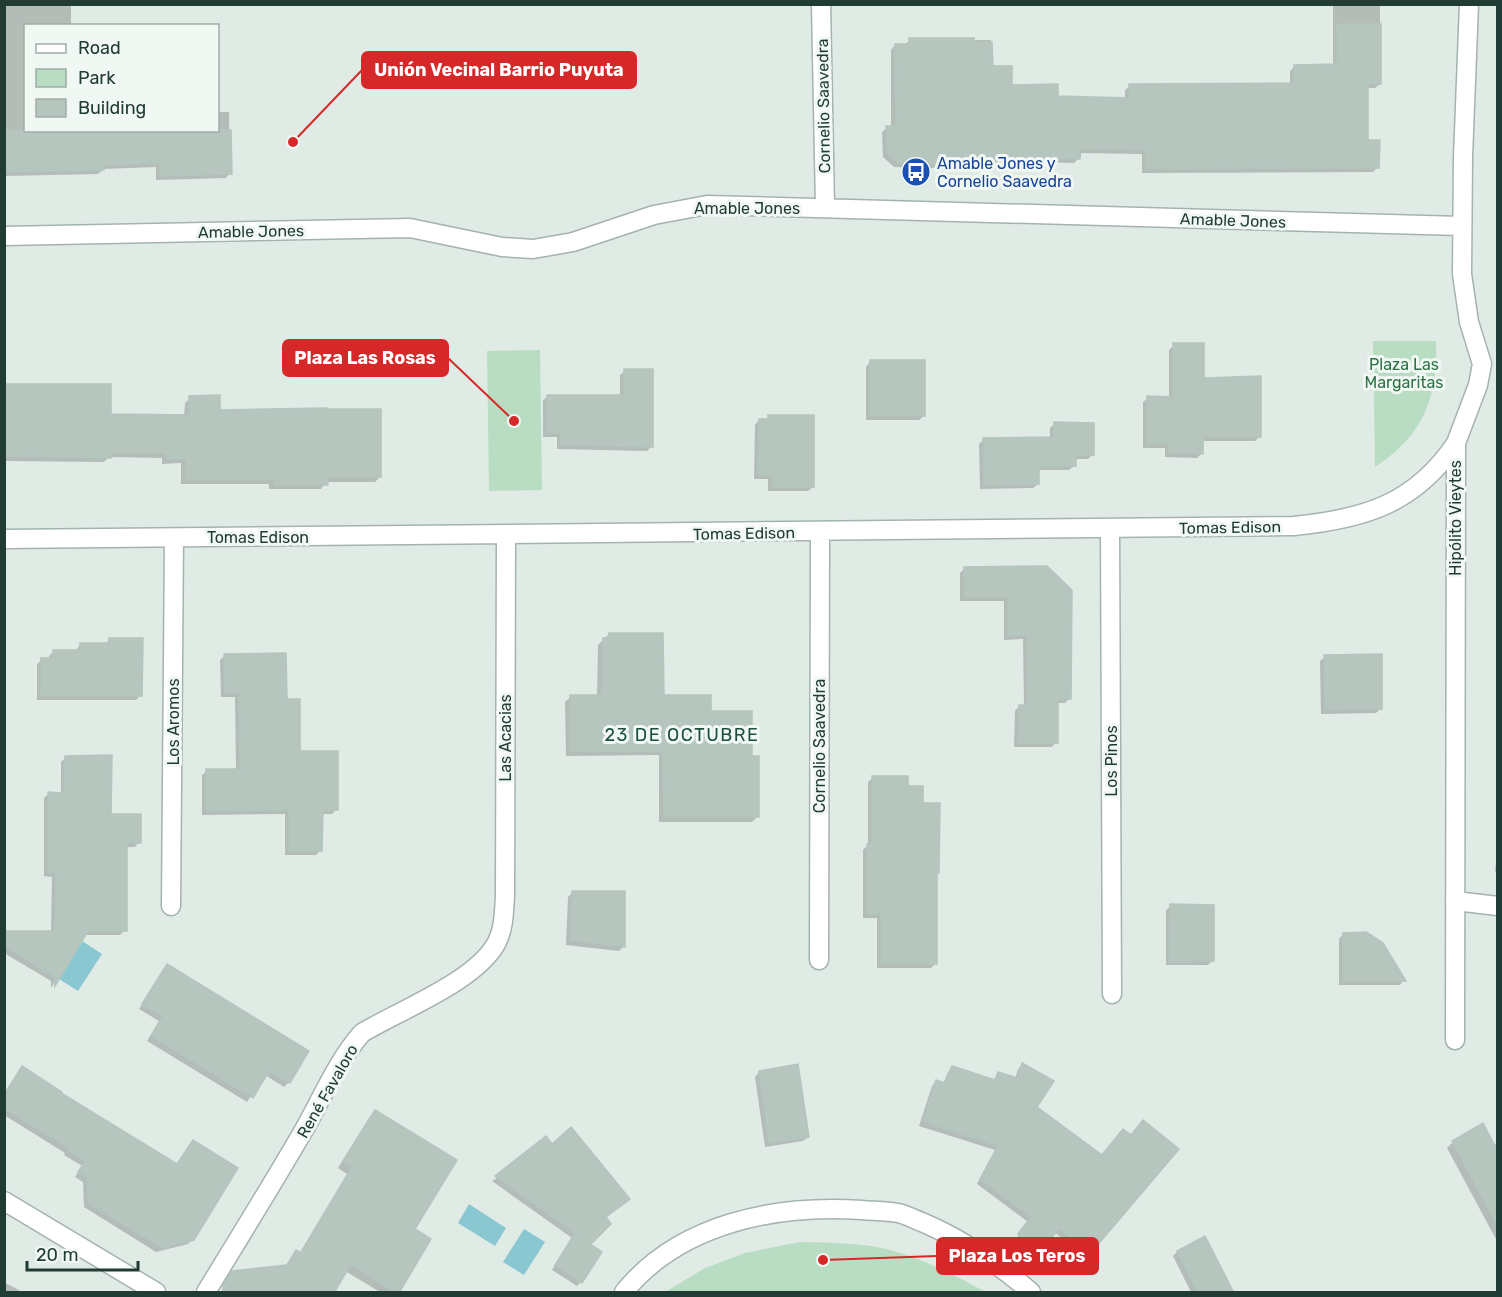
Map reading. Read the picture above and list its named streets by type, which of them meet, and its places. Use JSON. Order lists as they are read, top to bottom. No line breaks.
{"streets":{"street":["Cornelio Saavedra","Amable Jones","Hipólito Vieytes","Tomas Edison","Los Aromos","Las Acacias","Los Pinos","René Favaloro"]},"crossings":[["Cornelio Saavedra","Amable Jones"],["Cornelio Saavedra","Tomas Edison"],["Amable Jones","Hipólito Vieytes"],["Hipólito Vieytes","Tomas Edison"],["Tomas Edison","Los Aromos"],["Tomas Edison","Las Acacias"],["Tomas Edison","Los Pinos"],["Las Acacias","René Favaloro"]],"districts":["23 DE OCTUBRE"],"parks":["Plaza Las Margaritas"],"places":{"other":["Unión Vecinal Barrio Puyuta","Plaza Las Rosas","Plaza Los Teros"],"bus stop":["Amable Jones y Cornelio Saavedra"]},"legend":["Road","Park","Building"],"scale_bar":"20 m"}
